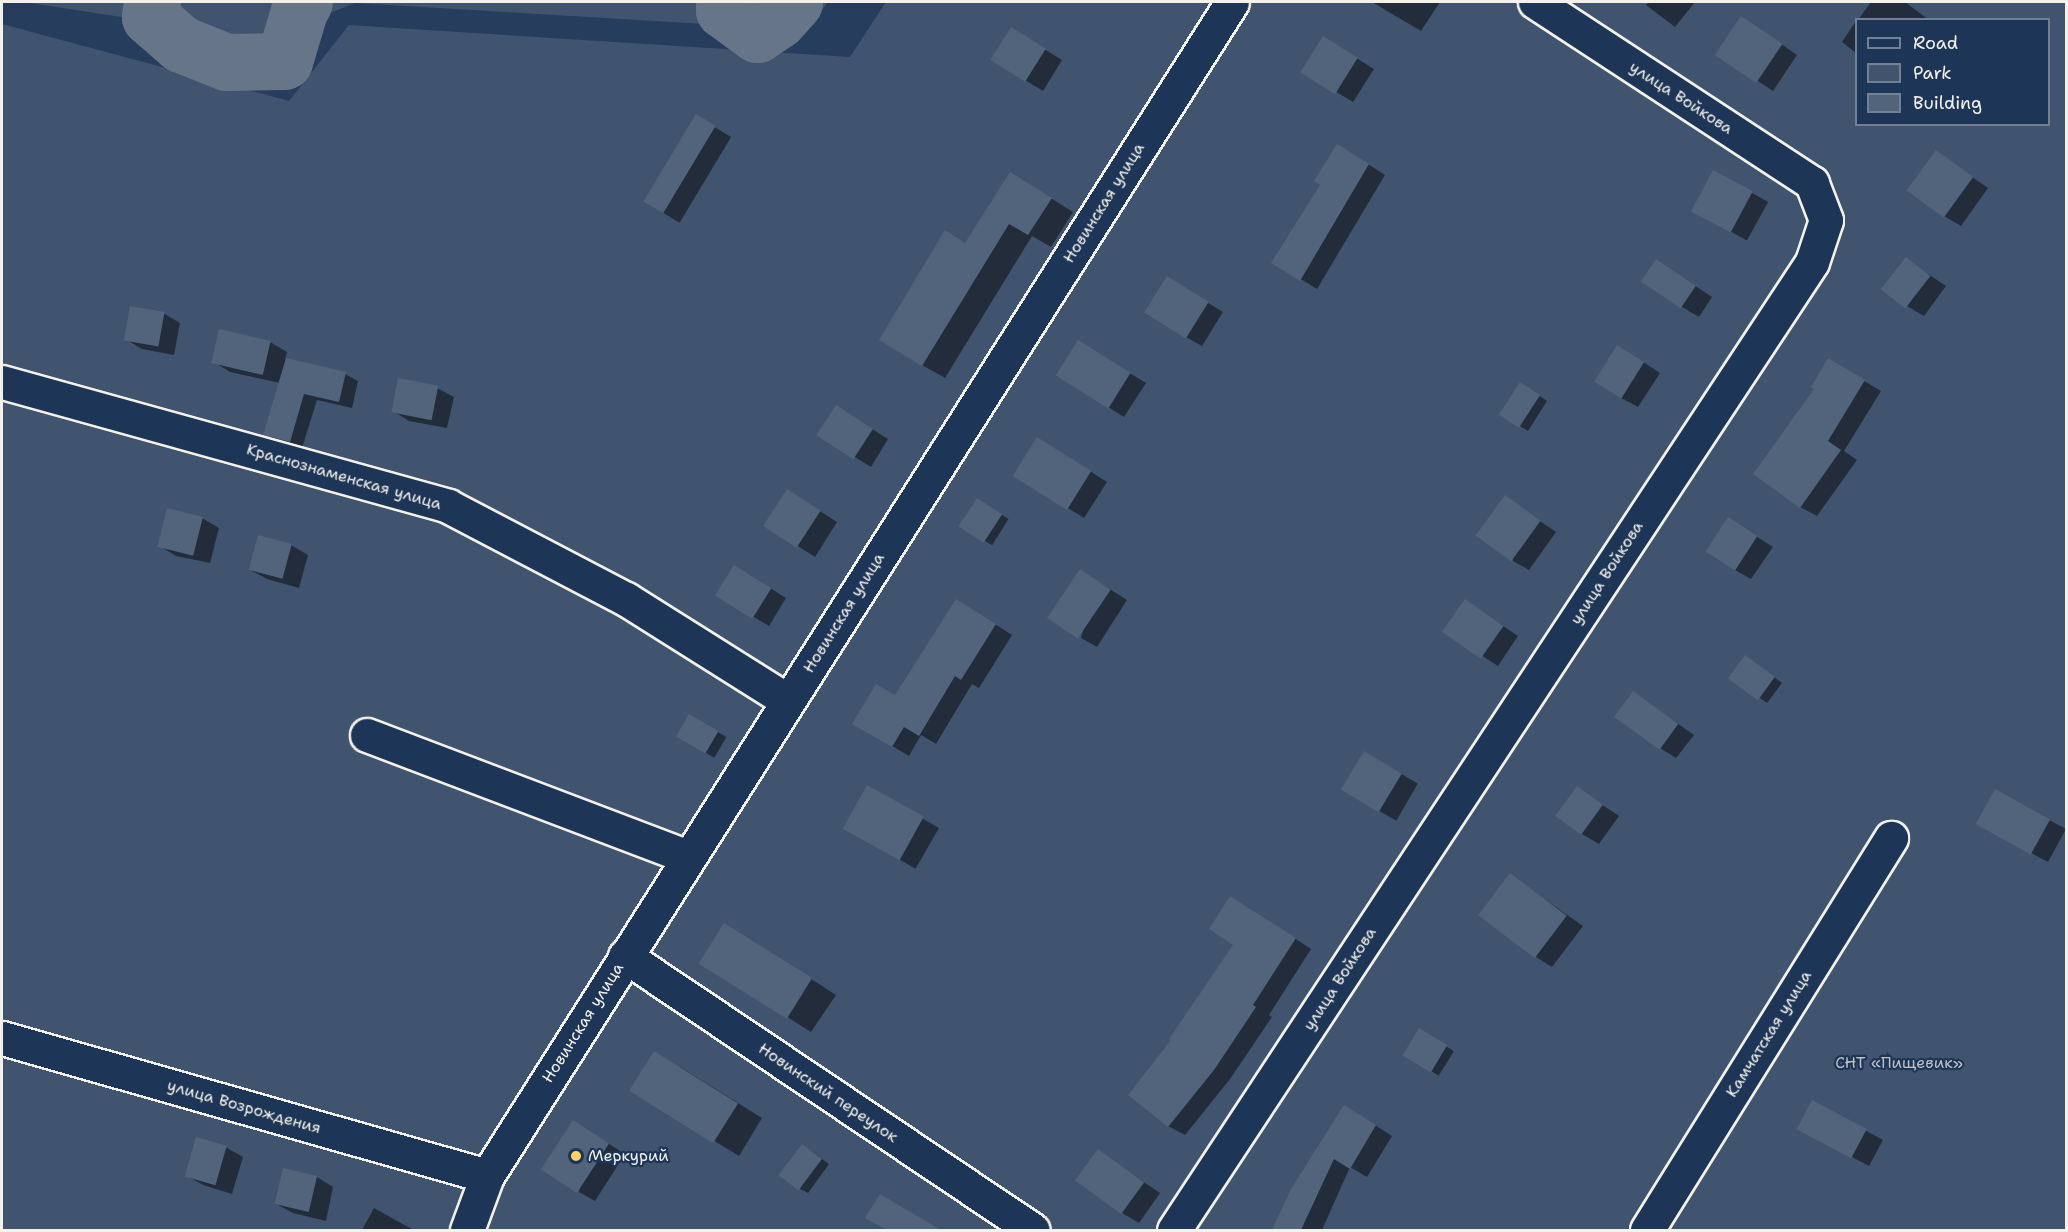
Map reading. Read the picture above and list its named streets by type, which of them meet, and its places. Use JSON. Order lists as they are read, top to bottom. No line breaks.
{"streets":{"street":["улица Войкова","Новинская улица","Краснознаменская улица","Камчатская улица","Новинский переулок","улица Возрождения"]},"crossings":[["Новинская улица","Краснознаменская улица"],["Новинская улица","Новинский переулок"],["Новинская улица","улица Возрождения"]],"parks":["СНТ «Пищевик»"],"places":["Меркурий"],"legend":["Road","Park","Building"]}
